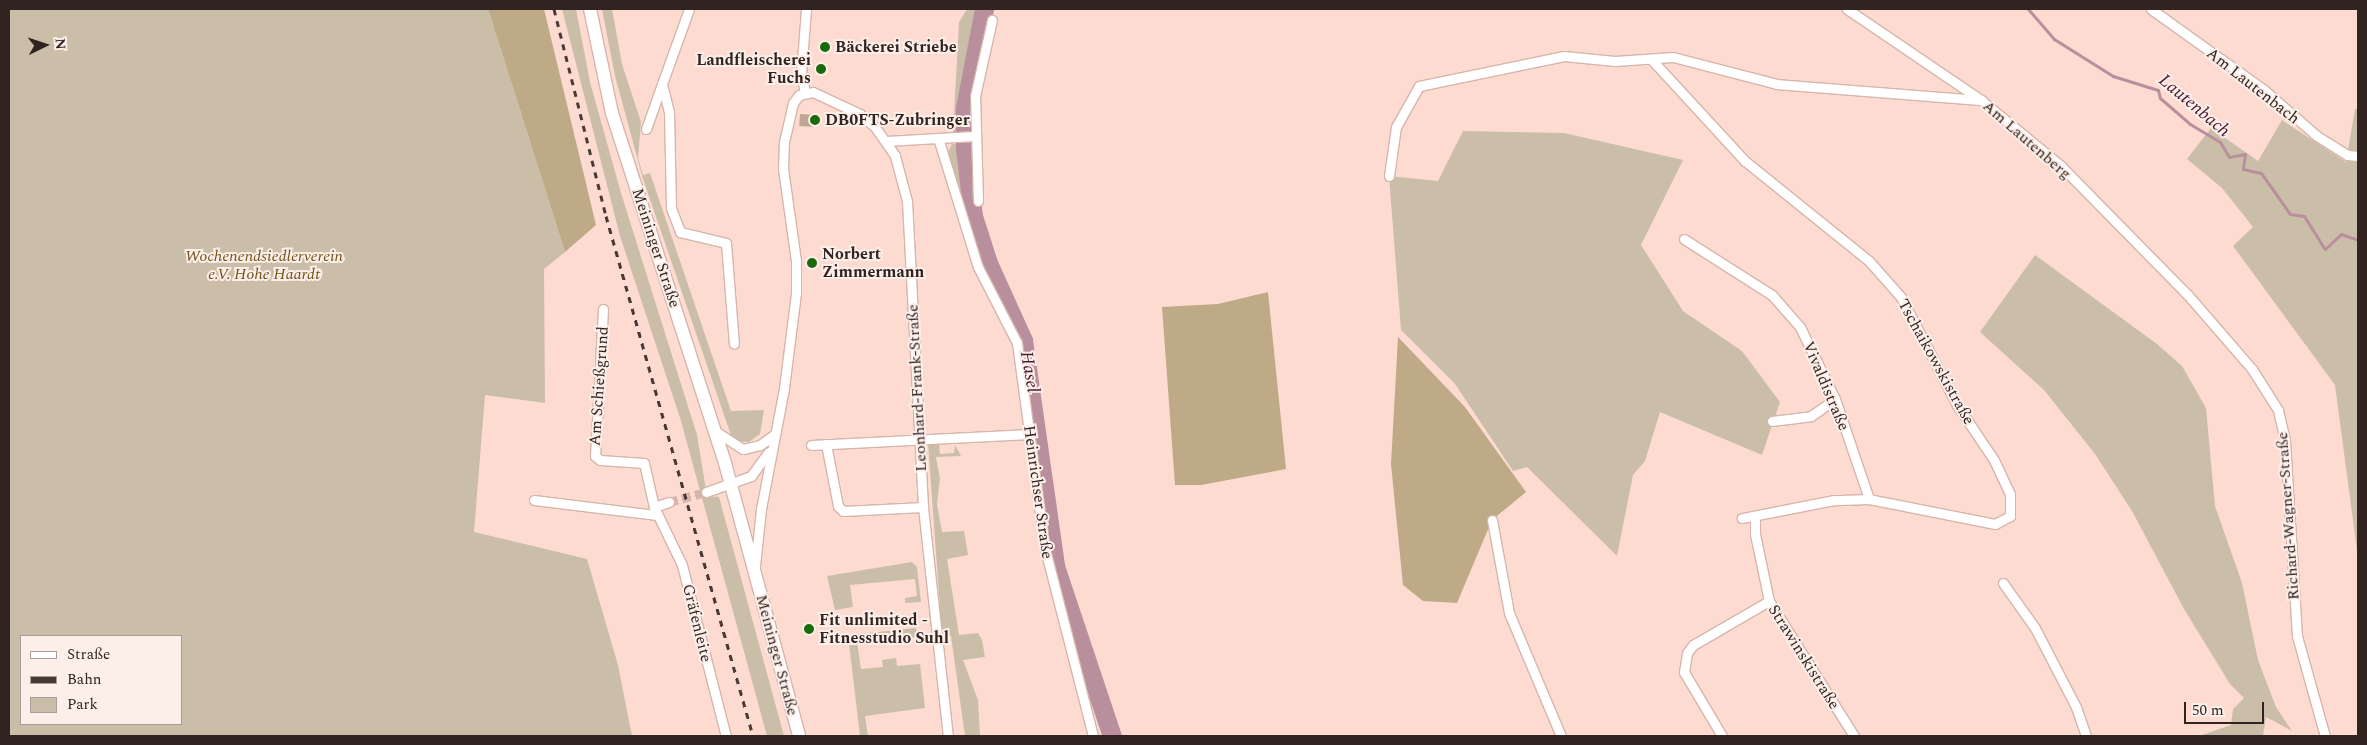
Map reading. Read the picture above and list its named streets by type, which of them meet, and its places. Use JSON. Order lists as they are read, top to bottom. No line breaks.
{"streets":{"main road":["Meininger Straße"],"street":["Am Lautenbach","Am Lautenberg","Tschaikowskistraße","Am Schießgrund","Vivaldistraße","Leonhard-Frank-Straße","Heinrichser Straße","Richard-Wagner-Straße","Gräfenleite","Strawinskistraße"]},"crossings":[["Am Lautenberg","Richard-Wagner-Straße"],["Meininger Straße","Leonhard-Frank-Straße"],["Tschaikowskistraße","Vivaldistraße"],["Tschaikowskistraße","Strawinskistraße"],["Am Schießgrund","Gräfenleite"]],"water":["Lautenbach","Hasel"],"parks":["Wochenendsiedlerverein e.V. Hohe Haardt"],"places":["Bäckerei Striebe","Landfleischerei Fuchs","DB0FTS-Zubringer","Norbert Zimmermann","Fit unlimited - Fitnesstudio Suhl"],"legend":["Straße","Bahn","Park"],"scale_bar":"50 m","north":"right"}
